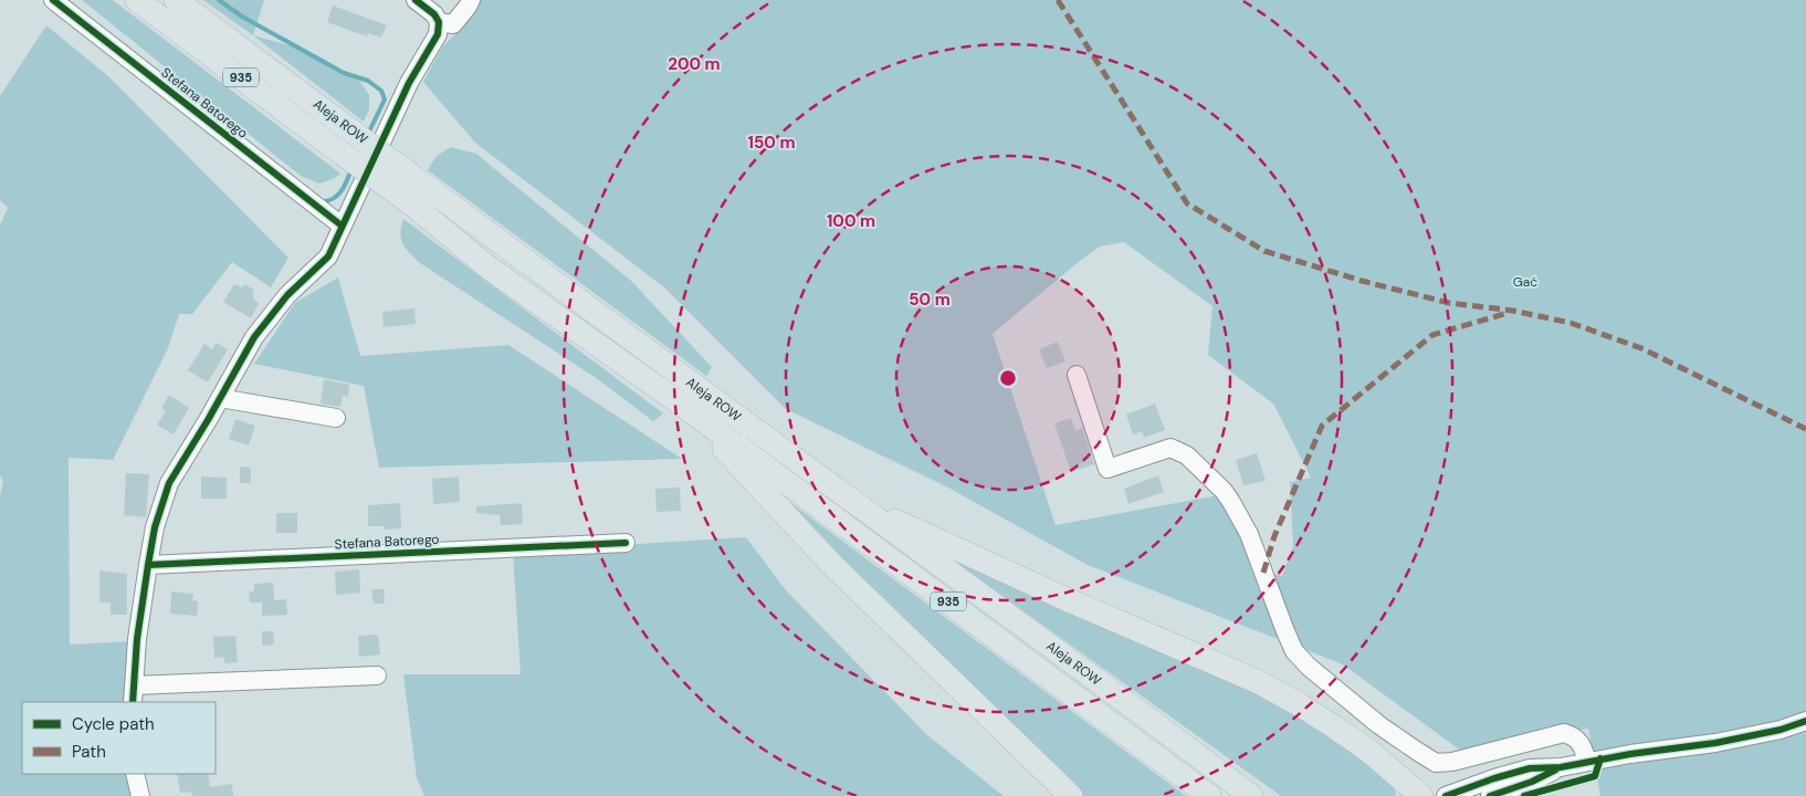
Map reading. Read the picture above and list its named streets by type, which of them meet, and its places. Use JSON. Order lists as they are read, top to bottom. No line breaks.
{"streets":{"main road":["935","Aleja ROW"],"street":["Stefana Batorego"]},"parks":["Gać"],"legend":["Cycle path","Path"],"rings":["200 m","150 m","100 m","50 m"]}
